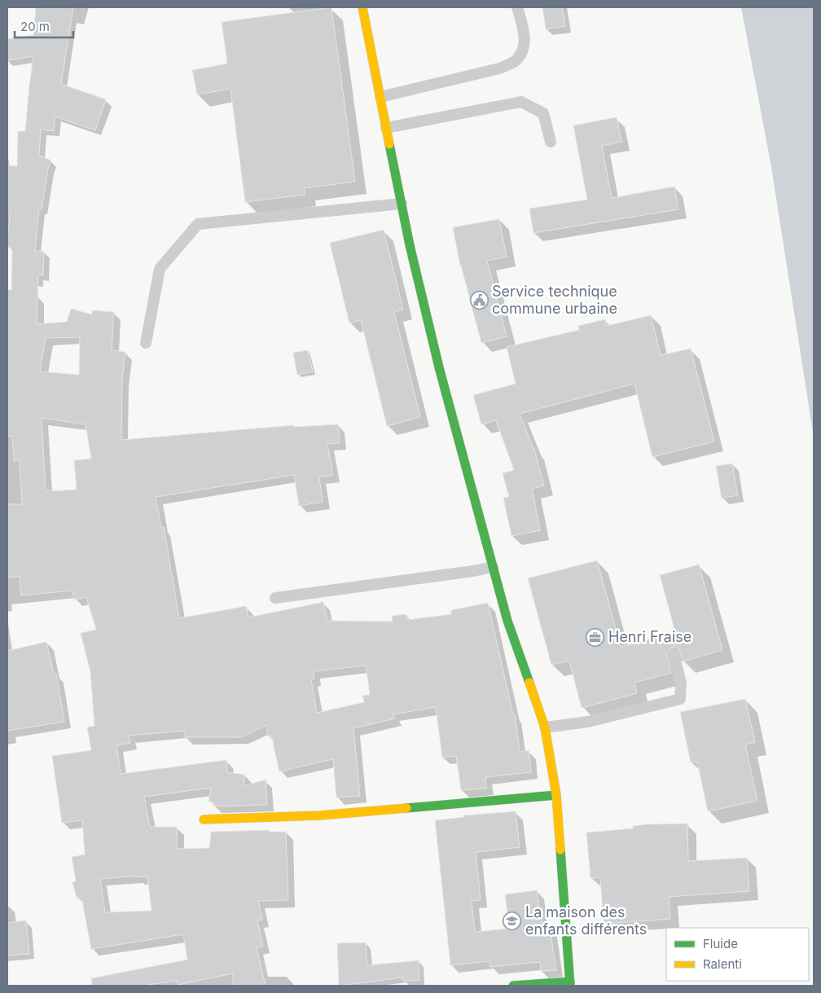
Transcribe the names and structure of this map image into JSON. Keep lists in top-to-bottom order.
{
  "places": {
    "public building": ["Service technique commune urbaine"],
    "office": ["Henri Fraise"],
    "school or university": ["La maison des enfants différents"]
  },
  "legend": ["Fluide", "Ralenti"],
  "scale_bar": "20 m"
}
